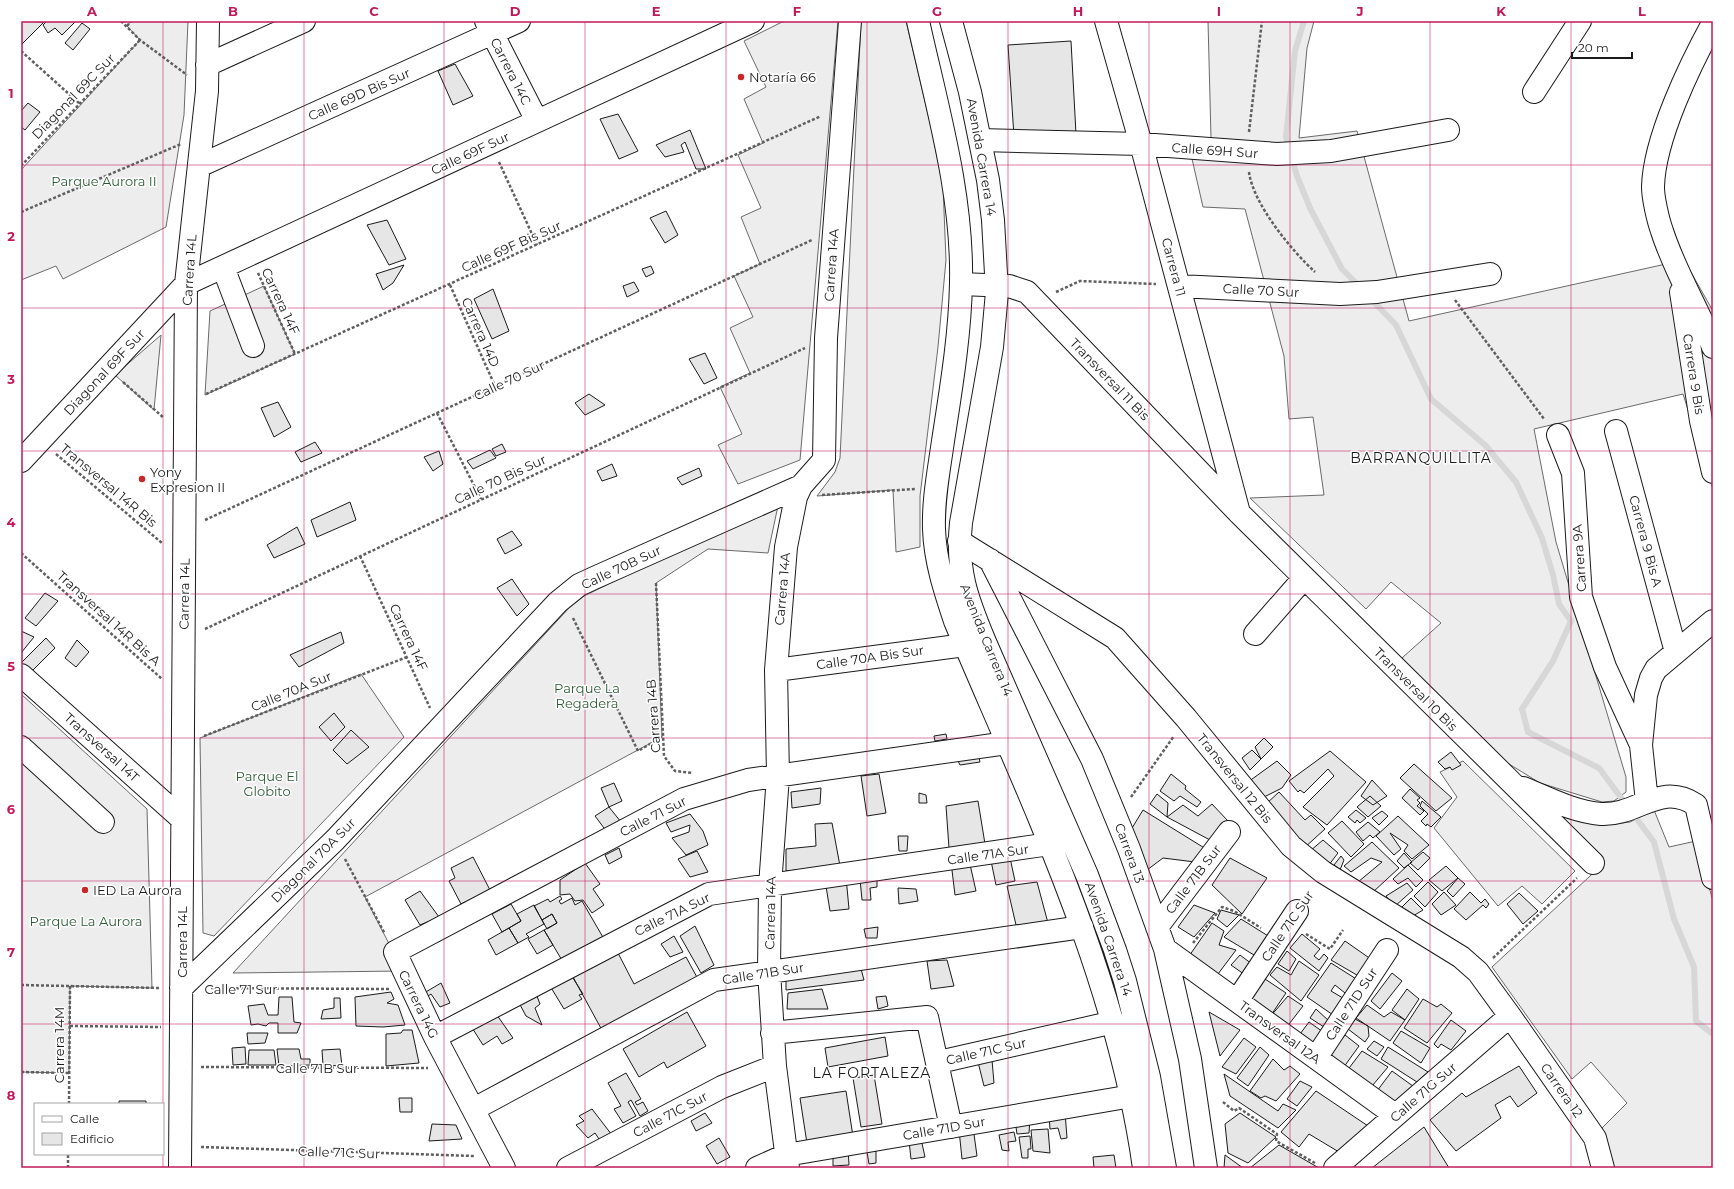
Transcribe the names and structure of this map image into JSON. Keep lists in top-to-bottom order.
{
  "streets": {
    "street": [
      "Carrera 14C",
      "Calle 69D Bis Sur",
      "Calle 69H Sur",
      "Calle 69F Sur",
      "Avenida Carrera 14",
      "Carrera 14A",
      "Carrera 11",
      "Carrera 14L",
      "Calle 70 Sur",
      "Diagonal 69F Sur",
      "Carrera 9 Bis",
      "Transversal 11 Bis",
      "Carrera 9 Bis A",
      "Carrera 9A",
      "Calle 70B Sur",
      "Calle 70A Bis Sur",
      "Transversal 10 Bis",
      "Transversal 14T",
      "Transversal 12 Bis",
      "Calle 71 Sur",
      "Carrera 13",
      "Calle 71A Sur",
      "Diagonal 70A Sur",
      "Calle 71B Sur",
      "Calle 71C Sur",
      "Carrera 14G",
      "Calle 71D Sur",
      "Transversal 12A",
      "Carrera 12",
      "Calle 71G Sur"
    ],
    "path": [
      "Diagonal 69C Sur",
      "Calle 69F Bis Sur",
      "Carrera 14F",
      "Carrera 14D",
      "Calle 70 Bis Sur",
      "Transversal 14R Bis",
      "Transversal 14R Bis A",
      "Calle 70A Sur",
      "Carrera 14B",
      "Carrera 14M"
    ]
  },
  "crossings": [
    ["Carrera 14C", "Calle 69D Bis Sur"],
    ["Carrera 14C", "Calle 69F Sur"],
    ["Calle 69D Bis Sur", "Carrera 14L"],
    ["Calle 69H Sur", "Avenida Carrera 14"],
    ["Calle 69H Sur", "Carrera 11"],
    ["Calle 69F Sur", "Carrera 14L"],
    ["Calle 69F Sur", "Carrera 14F"],
    ["Calle 69F Sur", "Diagonal 69F Sur"],
    ["Avenida Carrera 14", "Transversal 11 Bis"],
    ["Avenida Carrera 14", "Calle 70A Bis Sur"],
    ["Avenida Carrera 14", "Transversal 12 Bis"],
    ["Avenida Carrera 14", "Calle 71 Sur"],
    ["Avenida Carrera 14", "Calle 71A Sur"],
    ["Avenida Carrera 14", "Calle 71B Sur"],
    ["Avenida Carrera 14", "Calle 71C Sur"],
    ["Avenida Carrera 14", "Calle 71D Sur"],
    ["Calle 69F Bis Sur", "Carrera 14A"],
    ["Calle 69F Bis Sur", "Carrera 14L"],
    ["Calle 69F Bis Sur", "Carrera 14F"],
    ["Calle 69F Bis Sur", "Carrera 14D"],
    ["Carrera 14A", "Calle 70 Sur"],
    ["Carrera 14A", "Calle 70 Bis Sur"],
    ["Carrera 14A", "Calle 70B Sur"],
    ["Carrera 14A", "Calle 70A Bis Sur"],
    ["Carrera 14A", "Calle 71 Sur"],
    ["Carrera 14A", "Calle 71A Sur"],
    ["Carrera 14A", "Calle 71B Sur"],
    ["Carrera 14A", "Calle 71C Sur"],
    ["Carrera 14A", "Calle 71D Sur"],
    ["Carrera 11", "Calle 70 Sur"],
    ["Carrera 11", "Transversal 11 Bis"],
    ["Carrera 11", "Transversal 10 Bis"],
    ["Carrera 14L", "Calle 70 Sur"],
    ["Carrera 14L", "Diagonal 69F Sur"],
    ["Carrera 14L", "Calle 70 Bis Sur"],
    ["Carrera 14L", "Transversal 14R Bis"],
    ["Carrera 14L", "Transversal 14R Bis A"],
    ["Carrera 14L", "Calle 70A Sur"],
    ["Carrera 14L", "Transversal 14T"],
    ["Carrera 14L", "Calle 71 Sur"],
    ["Carrera 14L", "Diagonal 70A Sur"],
    ["Carrera 14L", "Calle 71B Sur"],
    ["Carrera 14L", "Calle 71C Sur"],
    ["Calle 70 Sur", "Carrera 14D"],
    ["Carrera 14F", "Calle 70 Bis Sur"],
    ["Carrera 14F", "Calle 70B Sur"],
    ["Carrera 14F", "Calle 70A Sur"],
    ["Carrera 14F", "Diagonal 70A Sur"],
    ["Diagonal 69F Sur", "Transversal 14R Bis"],
    ["Transversal 11 Bis", "Transversal 10 Bis"],
    ["Calle 70B Sur", "Diagonal 70A Sur"],
    ["Transversal 12 Bis", "Carrera 13"],
    ["Transversal 12 Bis", "Carrera 12"],
    ["Transversal 12 Bis", "Calle 71G Sur"],
    ["Calle 71 Sur", "Diagonal 70A Sur"],
    ["Calle 71 Sur", "Carrera 14G"],
    ["Calle 71 Sur", "Carrera 14M"],
    ["Carrera 13", "Calle 71B Sur"],
    ["Carrera 13", "Transversal 12A"],
    ["Calle 71A Sur", "Carrera 14G"],
    ["Calle 71B Sur", "Carrera 14G"],
    ["Calle 71C Sur", "Carrera 14G"],
    ["Calle 71C Sur", "Transversal 12A"],
    ["Calle 71D Sur", "Transversal 12A"],
    ["Transversal 12A", "Calle 71G Sur"],
    ["Carrera 12", "Calle 71G Sur"]
  ],
  "districts": ["BARRANQUILLITA", "LA FORTALEZA"],
  "parks": [
    "Parque Aurora II",
    "Parque La Regadera",
    "Parque El Globito",
    "Parque La Aurora"
  ],
  "places": ["Notaría 66", "Yony Expresion II", "IED La Aurora"],
  "legend": ["Calle", "Edificio"],
  "scale_bar": "20 m",
  "grid": {
    "columns": [
      "A",
      "B",
      "C",
      "D",
      "E",
      "F",
      "G",
      "H",
      "I",
      "J",
      "K",
      "L"
    ],
    "rows": [
      "1",
      "2",
      "3",
      "4",
      "5",
      "6",
      "7",
      "8"
    ]
  }
}
